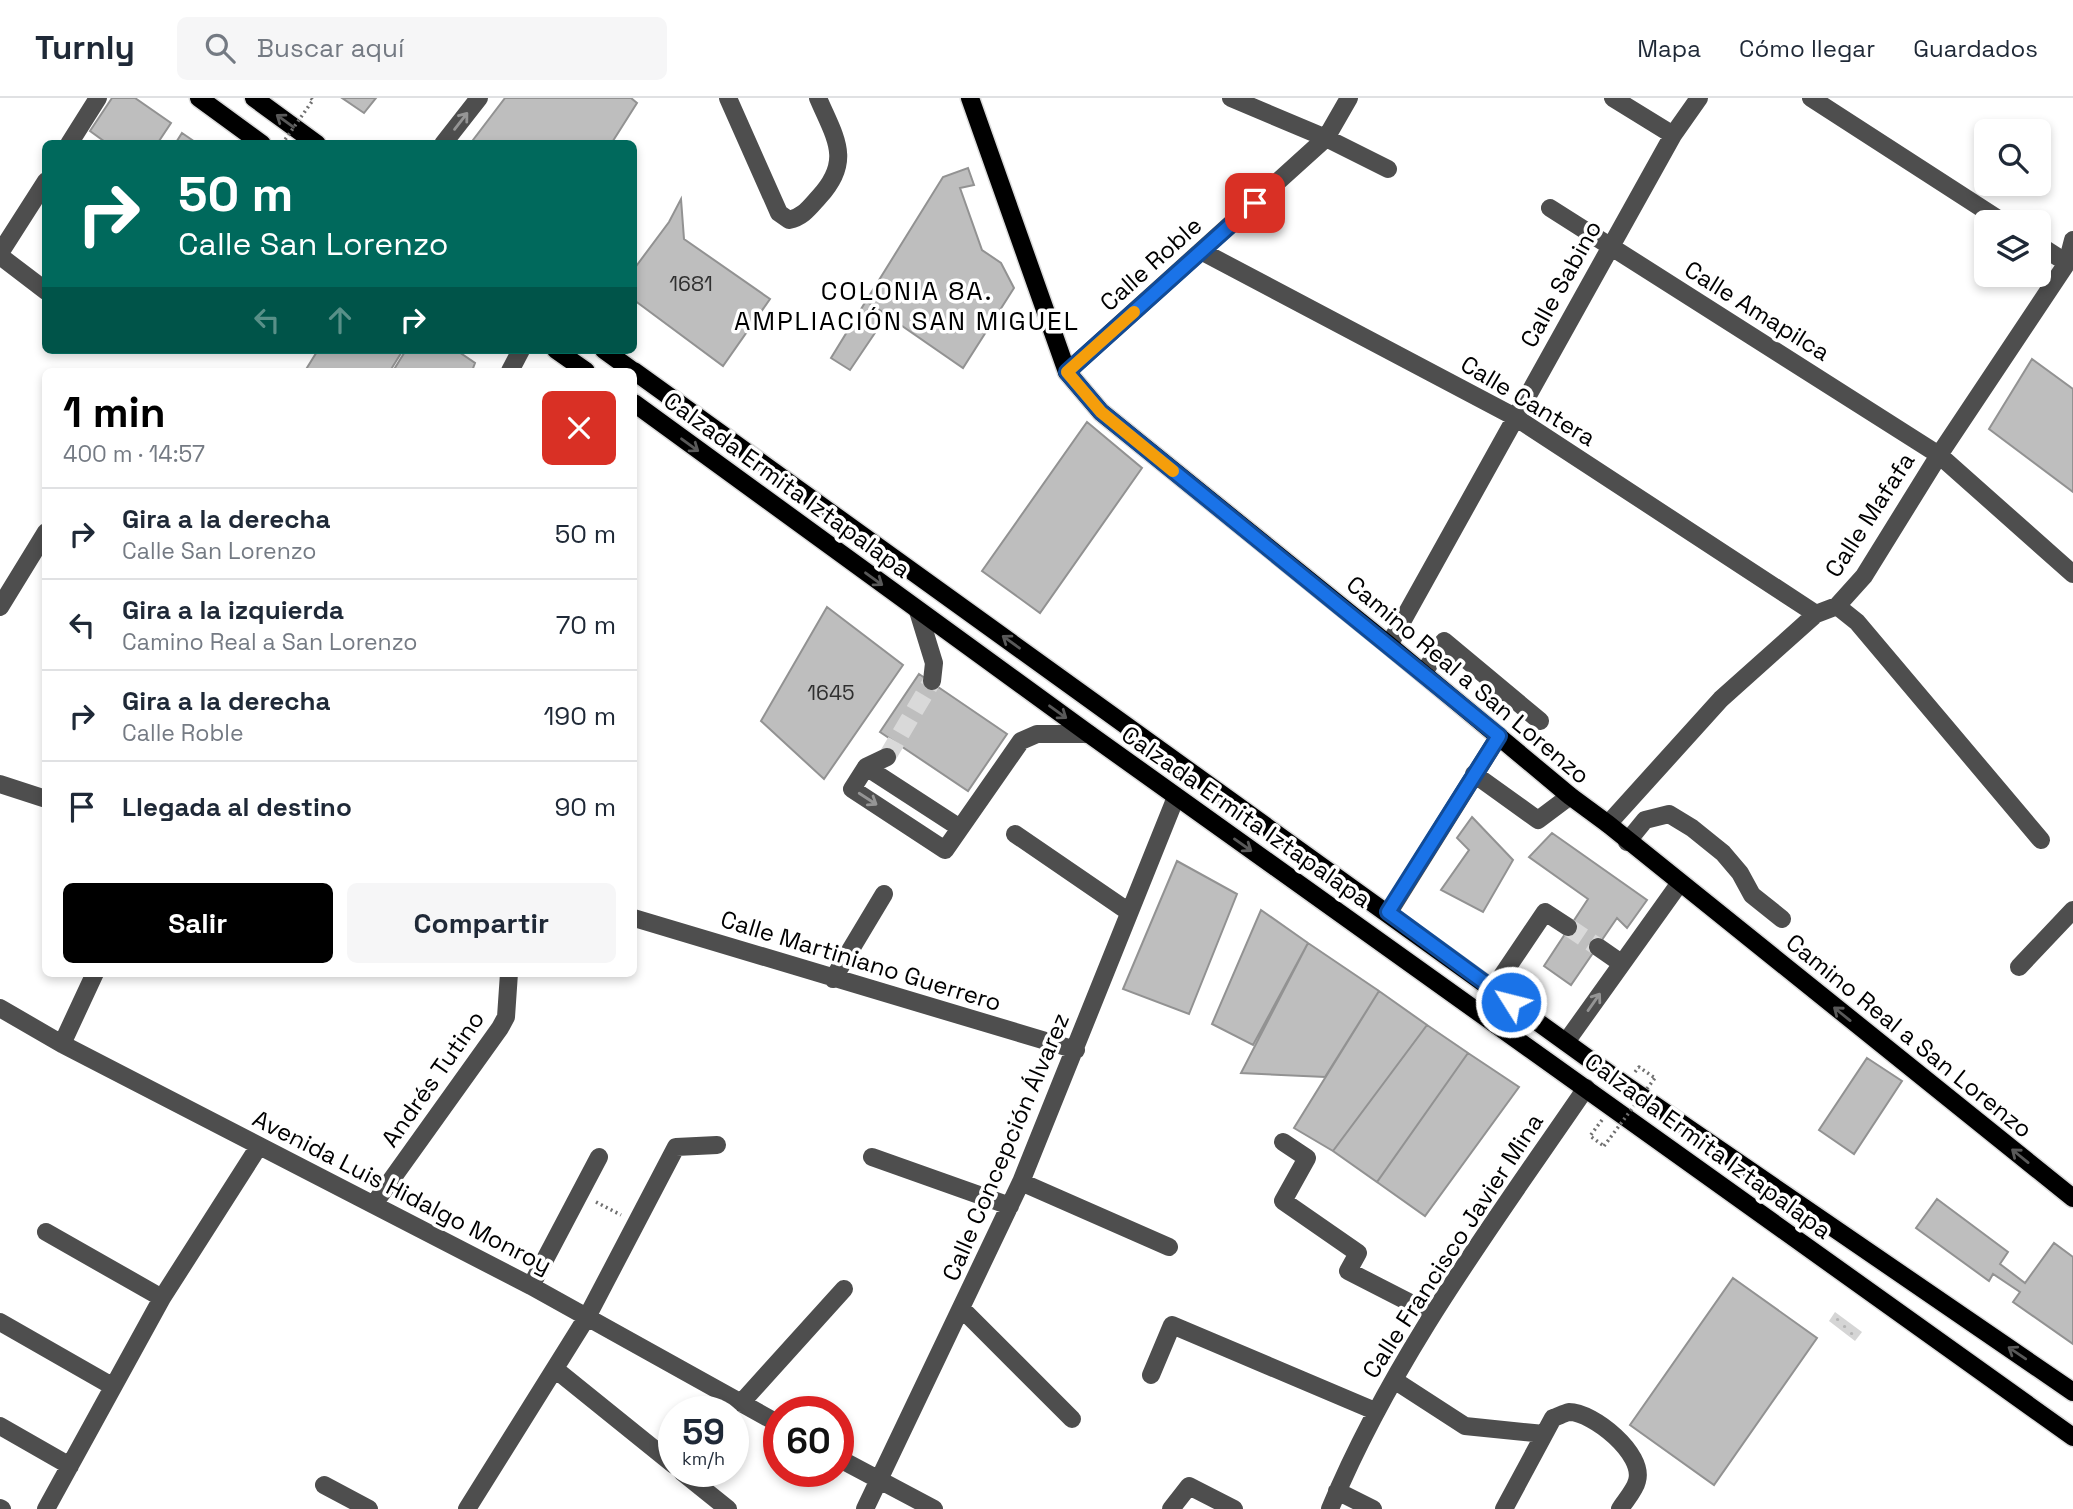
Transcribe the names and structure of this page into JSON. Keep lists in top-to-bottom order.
{
  "streets": {
    "main road": ["Calzada Ermita Iztapalapa", "Camino Real a San Lorenzo"],
    "street": [
      "Calle Roble",
      "Calle Sabino",
      "Calle Amapilca",
      "Calle Cantera",
      "Calle Mafafa",
      "Calle Martiniano Guerrero",
      "Andrés Tutino",
      "Calle Concepción Álvarez",
      "Avenida Luis Hidalgo Monroy",
      "Calle Francisco Javier Mina"
    ]
  },
  "crossings": [
    ["Calle Roble", "Calle Cantera"],
    ["Calle Roble", "Camino Real a San Lorenzo"],
    ["Calle Sabino", "Calle Amapilca"],
    ["Calle Sabino", "Calle Cantera"],
    ["Calle Sabino", "Camino Real a San Lorenzo"],
    ["Calle Amapilca", "Calle Mafafa"],
    ["Calle Cantera", "Calle Mafafa"],
    ["Calzada Ermita Iztapalapa", "Calle Concepción Álvarez"],
    ["Calzada Ermita Iztapalapa", "Calle Francisco Javier Mina"],
    ["Calle Mafafa", "Camino Real a San Lorenzo"],
    ["Calle Martiniano Guerrero", "Calle Concepción Álvarez"],
    ["Andrés Tutino", "Avenida Luis Hidalgo Monroy"]
  ],
  "districts": ["COLONIA 8A. AMPLIACIÓN SAN MIGUEL"],
  "house_numbers": ["1681", "1645"],
  "page": {
    "header": "Turnly",
    "search": "Buscar aquí",
    "nav": ["Mapa", "Cómo llegar", "Guardados"],
    "turn": ["50 m", "Calle San Lorenzo"],
    "heading": ["1 min", "400 m · 14:57"],
    "list": [
      {
        "name": "Gira a la derecha",
        "note": "Calle San Lorenzo",
        "value": "50 m"
      },
      {
        "name": "Gira a la izquierda",
        "note": "Camino Real a San Lorenzo",
        "value": "70 m"
      },
      {
        "name": "Gira a la derecha",
        "note": "Calle Roble",
        "value": "190 m"
      },
      {
        "name": "Llegada al destino",
        "value": "90 m"
      }
    ],
    "buttons": ["Salir", "Compartir"],
    "speed": "59 km/h",
    "limit": "60"
  }
}
